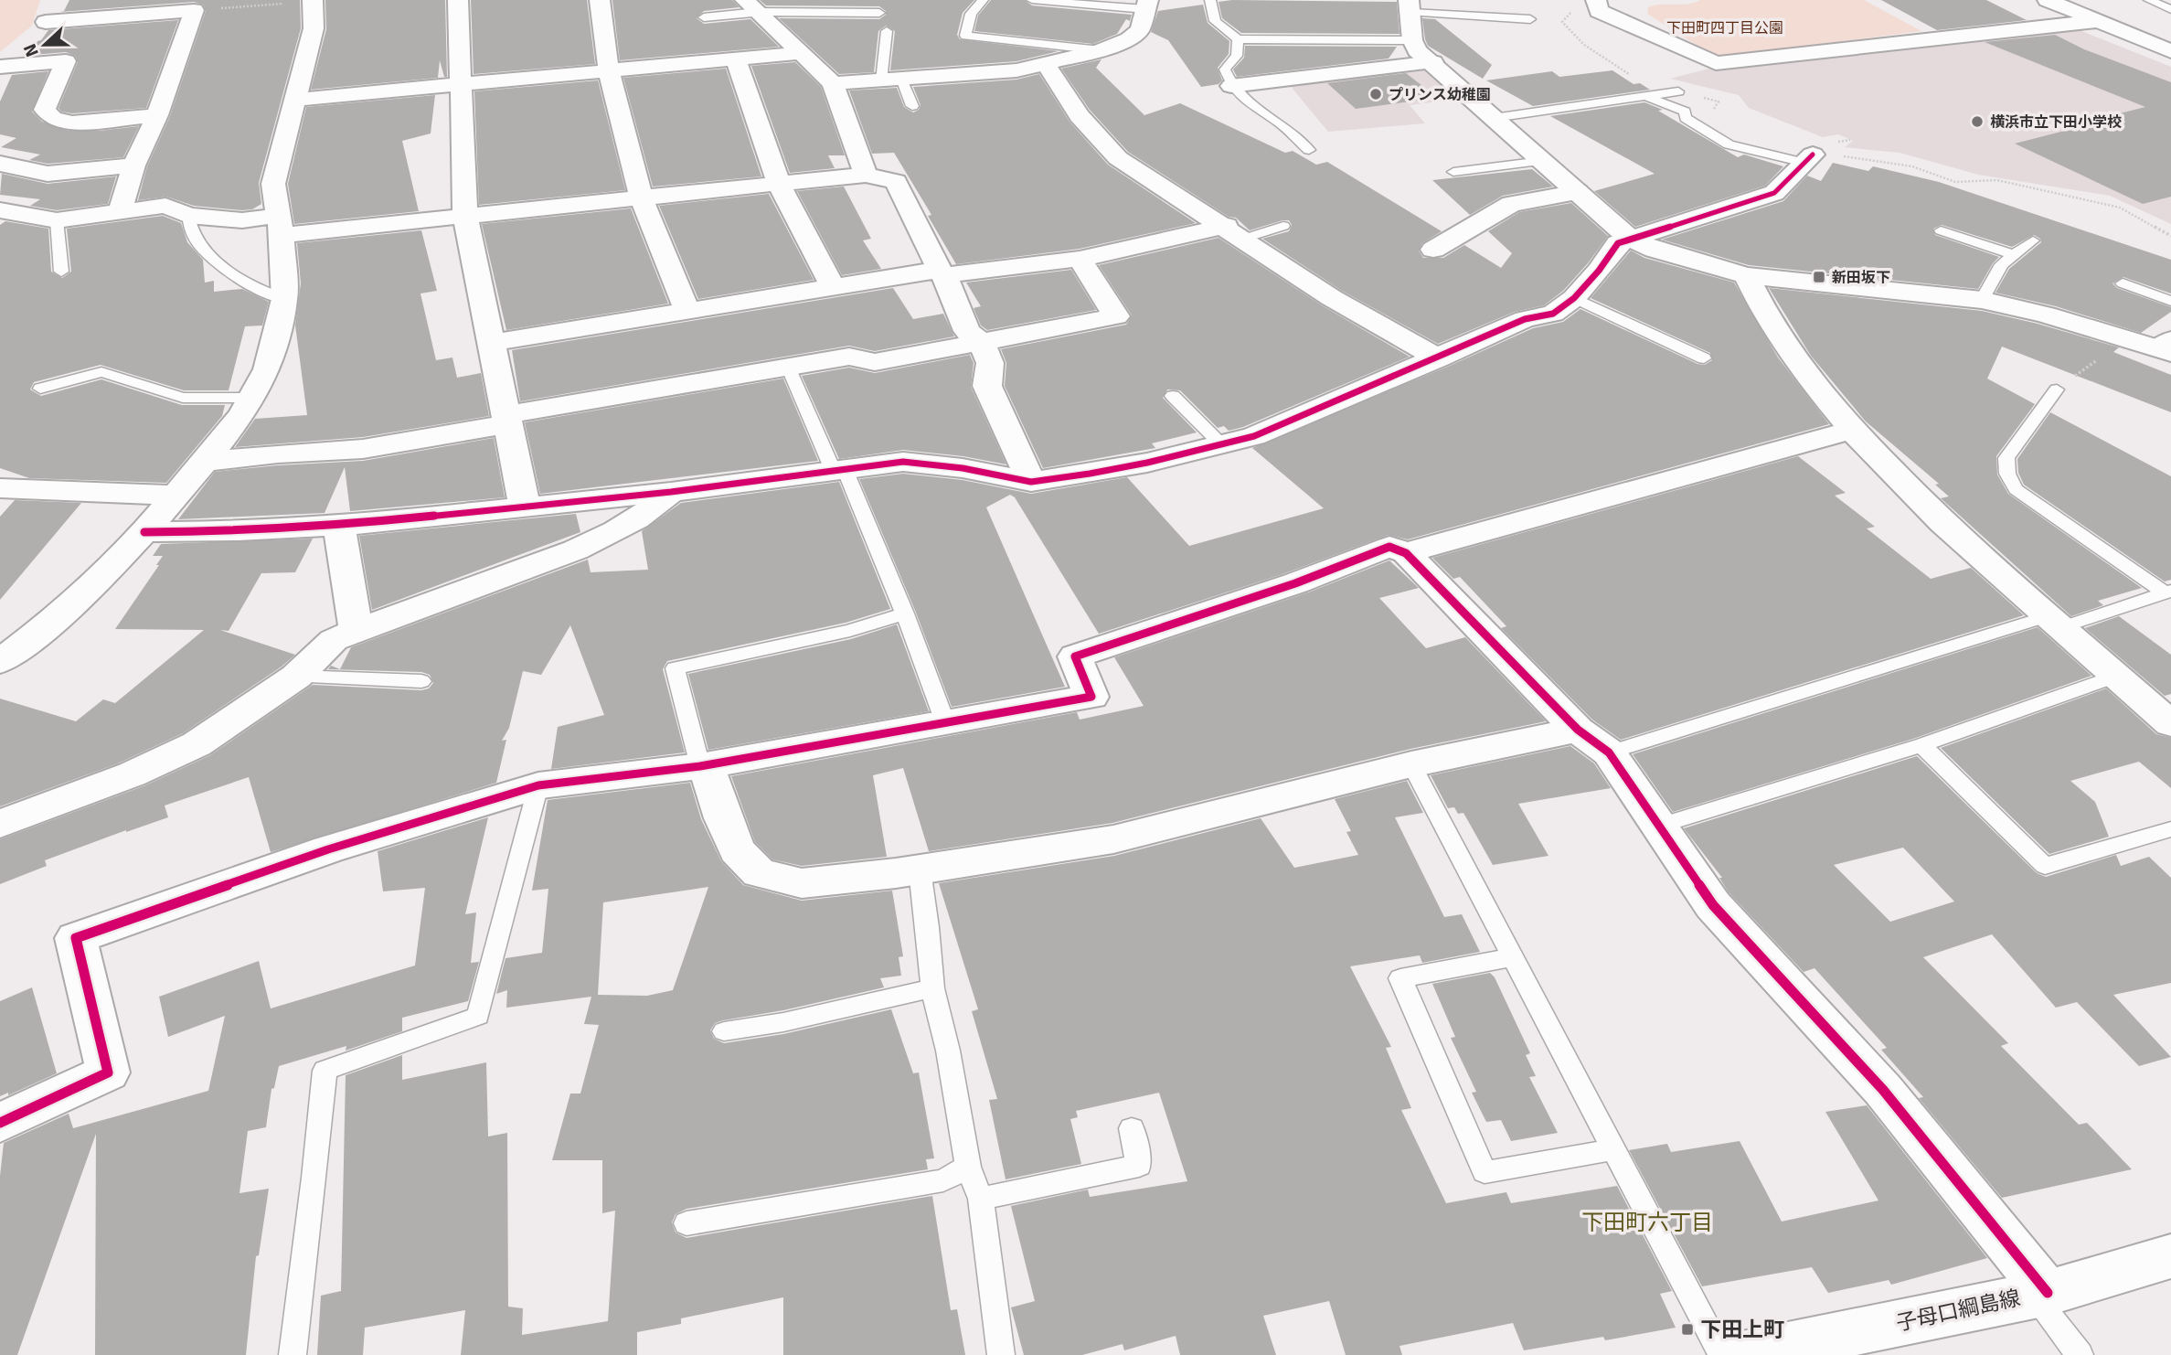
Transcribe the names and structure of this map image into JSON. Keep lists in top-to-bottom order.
{
  "streets": {
    "street": ["子母口綱島線"]
  },
  "districts": ["下田町六丁目"],
  "parks": ["下田町四丁目公園"],
  "places": {
    "other": ["プリンス幼稚園", "横浜市立下田小学校"],
    "transit": ["新田坂下", "下田上町"]
  },
  "north": "left"
}
